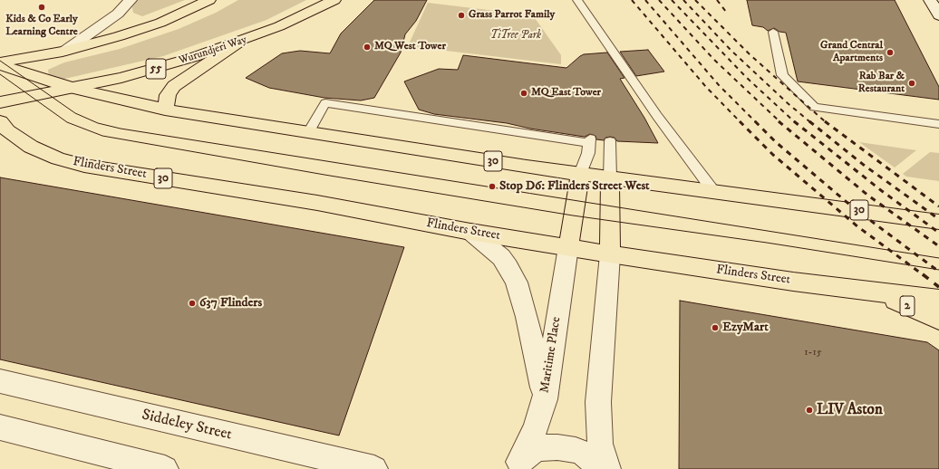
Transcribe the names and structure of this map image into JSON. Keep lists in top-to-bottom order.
{
  "streets": {
    "main road": [
      "Wurundjeri Way",
      "55",
      "30",
      "Flinders Street",
      "2"
    ],
    "street": ["Maritime Place", "Siddeley Street"]
  },
  "crossings": [
    ["Wurundjeri Way", "30"],
    ["Flinders Street", "2"],
    ["Flinders Street", "Maritime Place"]
  ],
  "parks": ["TiTree Park"],
  "places": [
    "Kids & Co Early Learning Centre",
    "Grass Parrot Family",
    "MQ West Tower",
    "Grand Central Apartments",
    "Rab Bar & Restaurant",
    "MQ East Tower",
    "Stop D6: Flinders Street West",
    "637 Flinders",
    "EzyMart",
    "LIV Aston"
  ],
  "house_numbers": ["1-15"]
}
